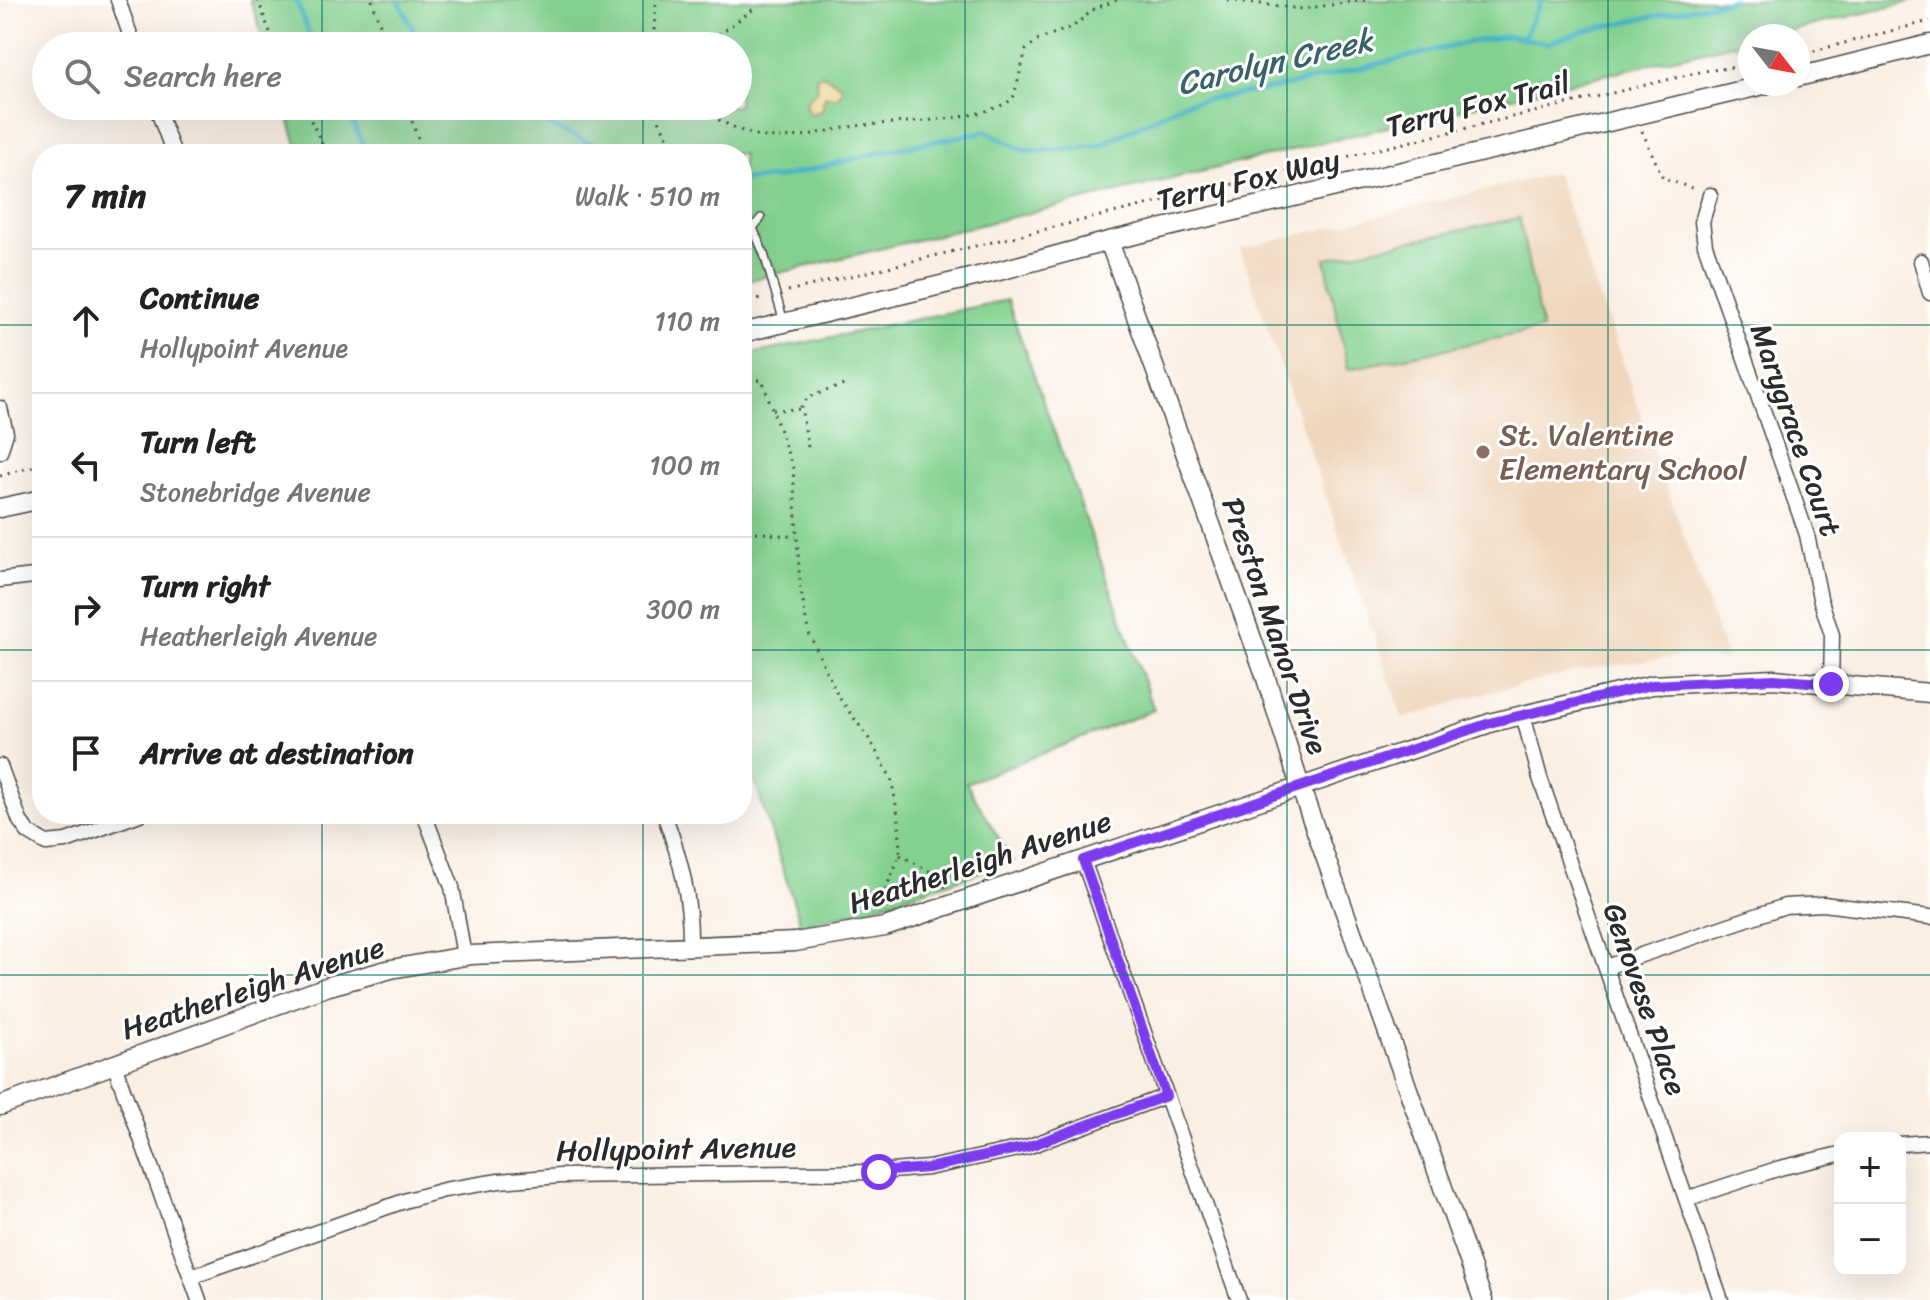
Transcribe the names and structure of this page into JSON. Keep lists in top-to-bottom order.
{
  "streets": {
    "street": [
      "Terry Fox Way",
      "Marygrace Court",
      "Preston Manor Drive",
      "Heatherleigh Avenue",
      "Genovese Place",
      "Hollypoint Avenue"
    ],
    "path": ["Terry Fox Trail"]
  },
  "crossings": [
    ["Terry Fox Way", "Preston Manor Drive"],
    ["Marygrace Court", "Heatherleigh Avenue"],
    ["Preston Manor Drive", "Heatherleigh Avenue"],
    ["Heatherleigh Avenue", "Genovese Place"]
  ],
  "water": ["Carolyn Creek"],
  "places": ["St. Valentine Elementary School"],
  "north": "bottom right",
  "page": {
    "search": "Search here",
    "heading": ["7 min", "Walk · 510 m"],
    "list": [
      ["Continue", "Hollypoint Avenue", "110 m"],
      ["Turn left", "Stonebridge Avenue", "100 m"],
      ["Turn right", "Heatherleigh Avenue", "300 m"],
      "Arrive at destination"
    ],
    "map_buttons": ["+", "−"]
  }
}
